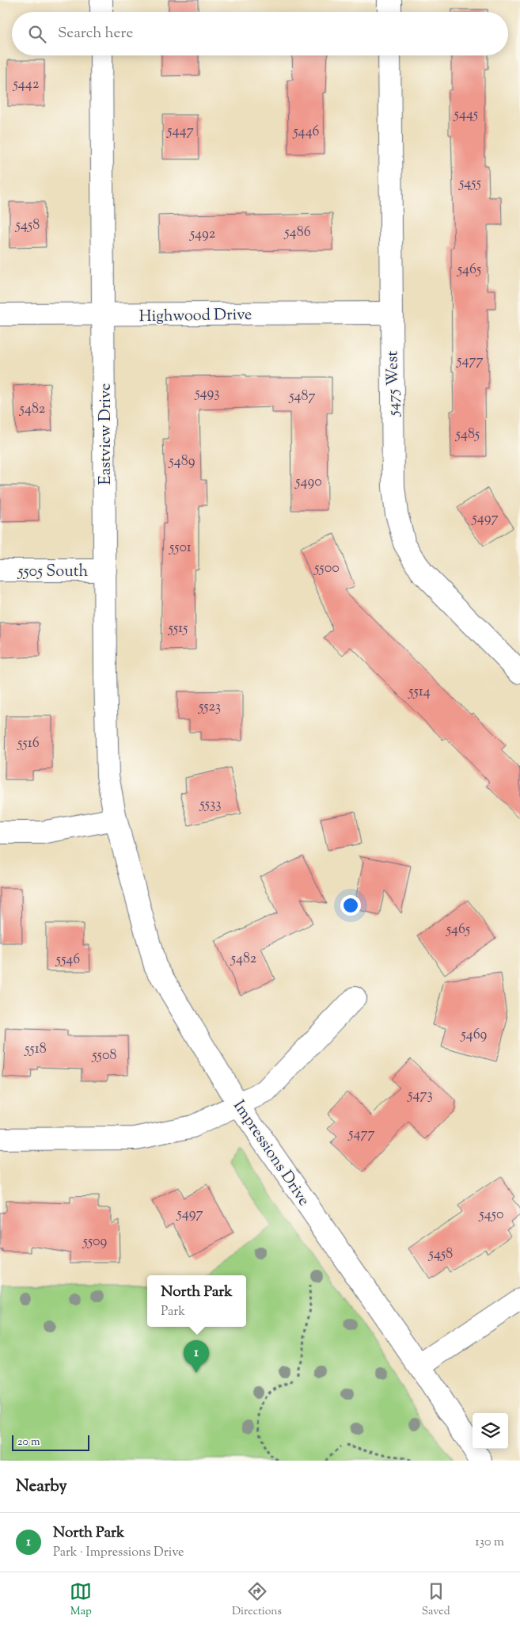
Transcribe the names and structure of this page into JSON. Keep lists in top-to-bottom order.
{
  "streets": {
    "street": [
      "Highwood Drive",
      "5475 West",
      "Eastview Drive",
      "5505 South",
      "Impressions Drive"
    ]
  },
  "crossings": [
    ["Highwood Drive", "5475 West"],
    ["Highwood Drive", "Eastview Drive"],
    ["Eastview Drive", "5505 South"],
    ["Eastview Drive", "Impressions Drive"]
  ],
  "house_numbers": [
    "5442",
    "5445",
    "5447",
    "5446",
    "5455",
    "5458",
    "5486",
    "5492",
    "5465",
    "5477",
    "5493",
    "5487",
    "5482",
    "5485",
    "5489",
    "5490",
    "5497",
    "5501",
    "5500",
    "5515",
    "5514",
    "5523",
    "5516",
    "5533",
    "5465",
    "5482",
    "5546",
    "5469",
    "5518",
    "5508",
    "5473",
    "5477",
    "5497",
    "5450",
    "5509",
    "5458"
  ],
  "scale_bar": "20 m",
  "page": {
    "search": "Search here",
    "popup": ["North Park", "Park"],
    "pins": "1",
    "scale": "20 m",
    "heading": "Nearby",
    "list": [
      {
        "mark": "1",
        "name": "North Park",
        "note": "Park · Impressions Drive",
        "value": "130 m"
      }
    ],
    "nav": ["Map", "Directions", "Saved"]
  }
}
